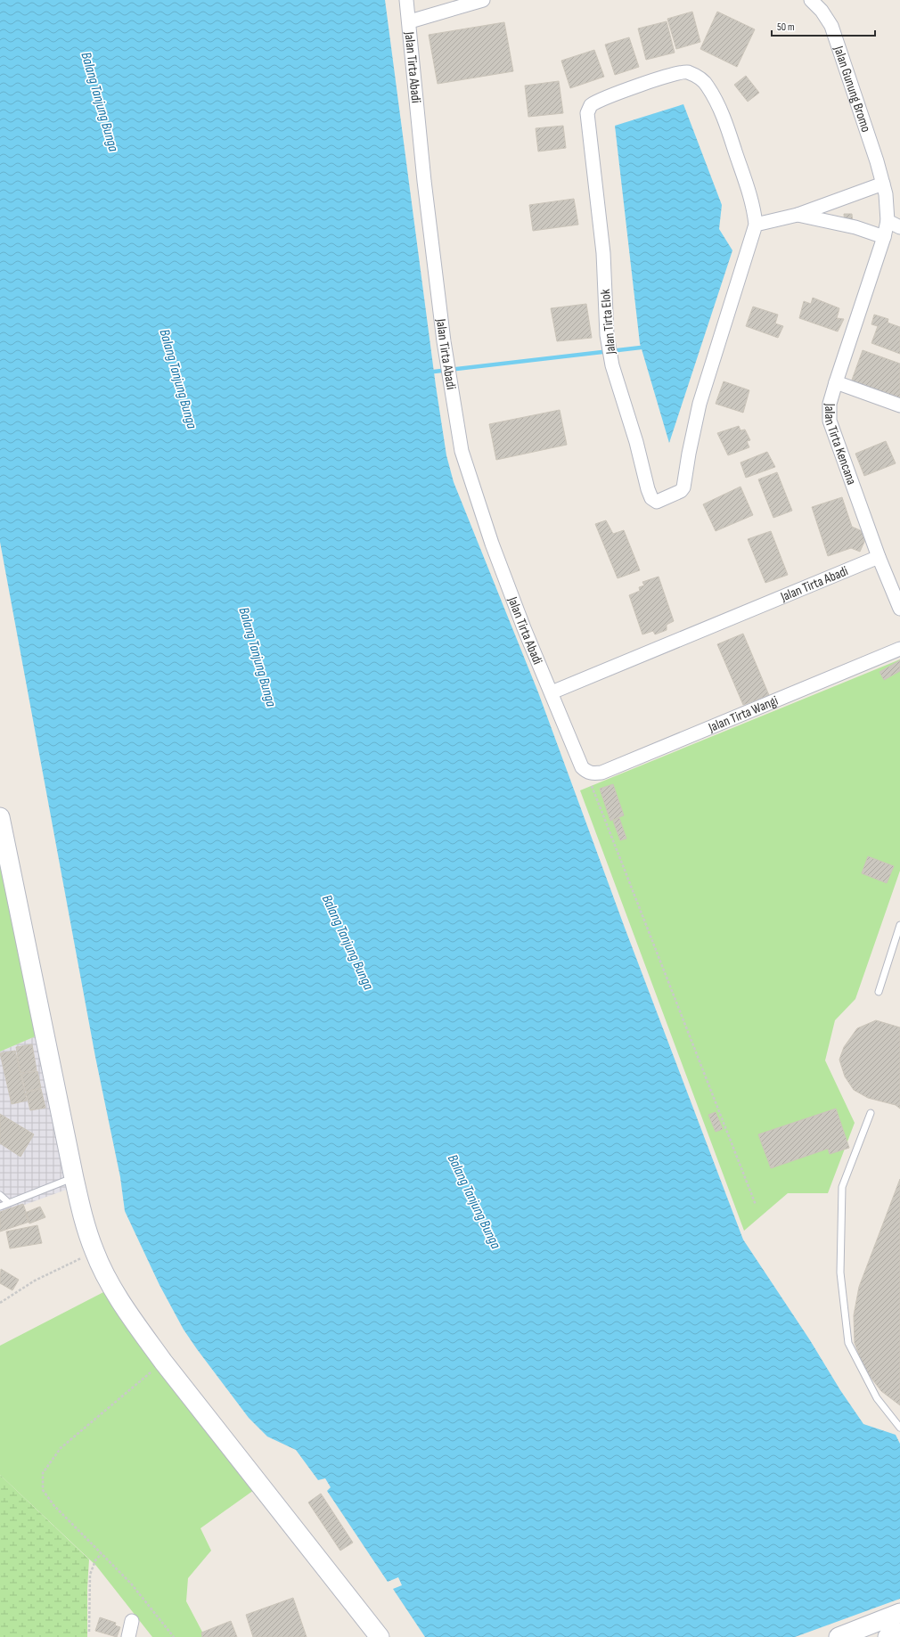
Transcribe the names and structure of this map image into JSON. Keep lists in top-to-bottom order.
{
  "streets": {
    "street": [
      "Jalan Tirta Abadi",
      "Jalan Gunung Bromo",
      "Jalan Tirta Elok",
      "Jalan Tirta Kencana",
      "Jalan Tirta Wangi"
    ]
  },
  "crossings": [
    ["Jalan Tirta Abadi", "Jalan Tirta Kencana"],
    ["Jalan Tirta Abadi", "Jalan Tirta Wangi"],
    ["Jalan Gunung Bromo", "Jalan Tirta Kencana"]
  ],
  "water": ["Balang Tanjung Bunga"],
  "scale_bar": "50 m"
}
